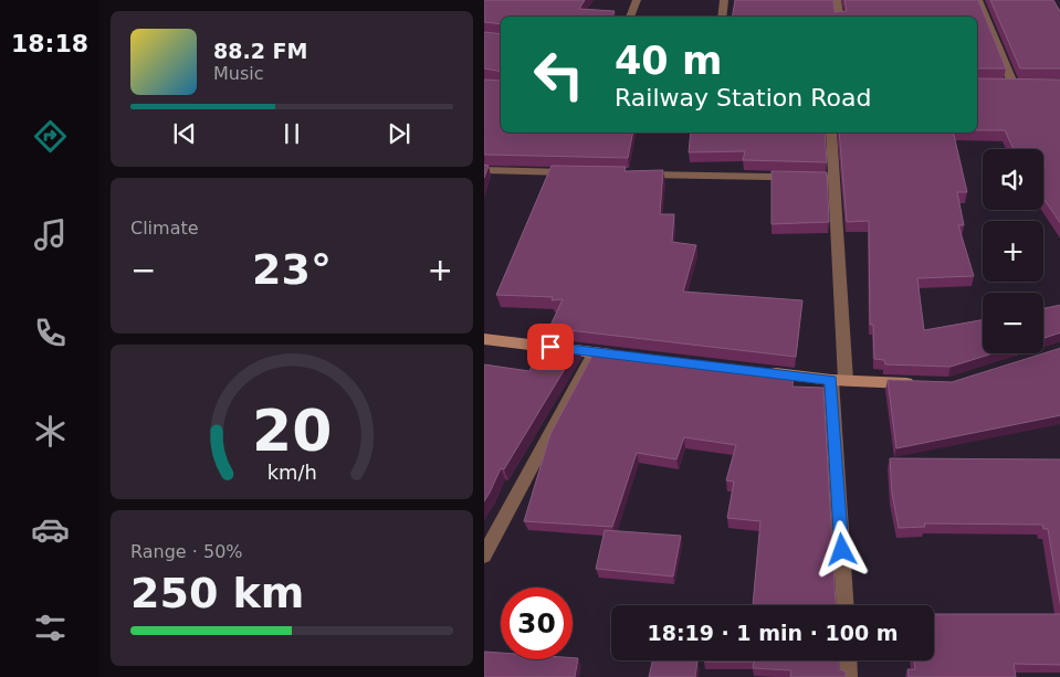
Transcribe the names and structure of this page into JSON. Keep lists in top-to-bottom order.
{
  "page": {
    "tabs": "18:18",
    "turn": ["40 m", "Railway Station Road"],
    "song": ["88.2 FM", "Music"],
    "map_buttons": ["+", "−"],
    "tile": [
      "Climate",
      ["Range · 50%", "250 km"]
    ],
    "heat": ["−", "23°", "+"],
    "limit": "30",
    "trip": "18:19 · 1 min · 100 m",
    "gauge": ["20", "km/h"]
  }
}
